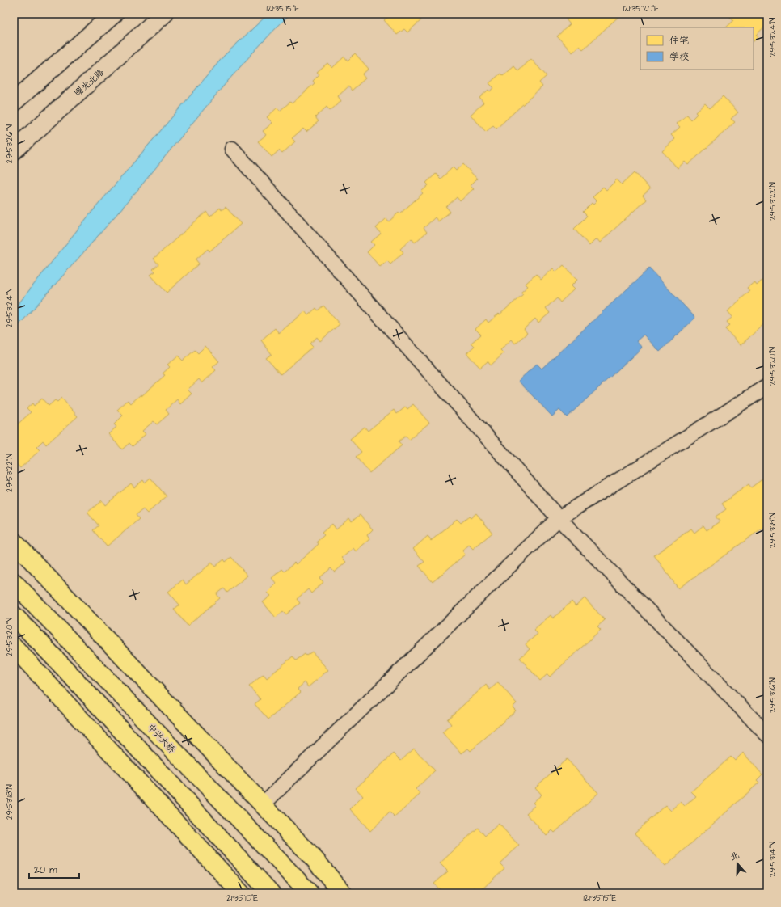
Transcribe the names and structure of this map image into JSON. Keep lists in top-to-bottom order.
{
  "streets": {
    "main road": ["曙光北路", "中兴大桥"]
  },
  "legend": ["住宅", "学校"],
  "scale_bar": "20 m",
  "north": "top",
  "coordinates": [
    "121°35'15\"E",
    "121°35'20\"E",
    "29°53'24\"N",
    "29°53'26\"N",
    "29°53'22\"N",
    "29°53'20\"N",
    "29°53'18\"N",
    "29°53'16\"N",
    "29°53'14\"N",
    "121°35'10\"E"
  ]
}
